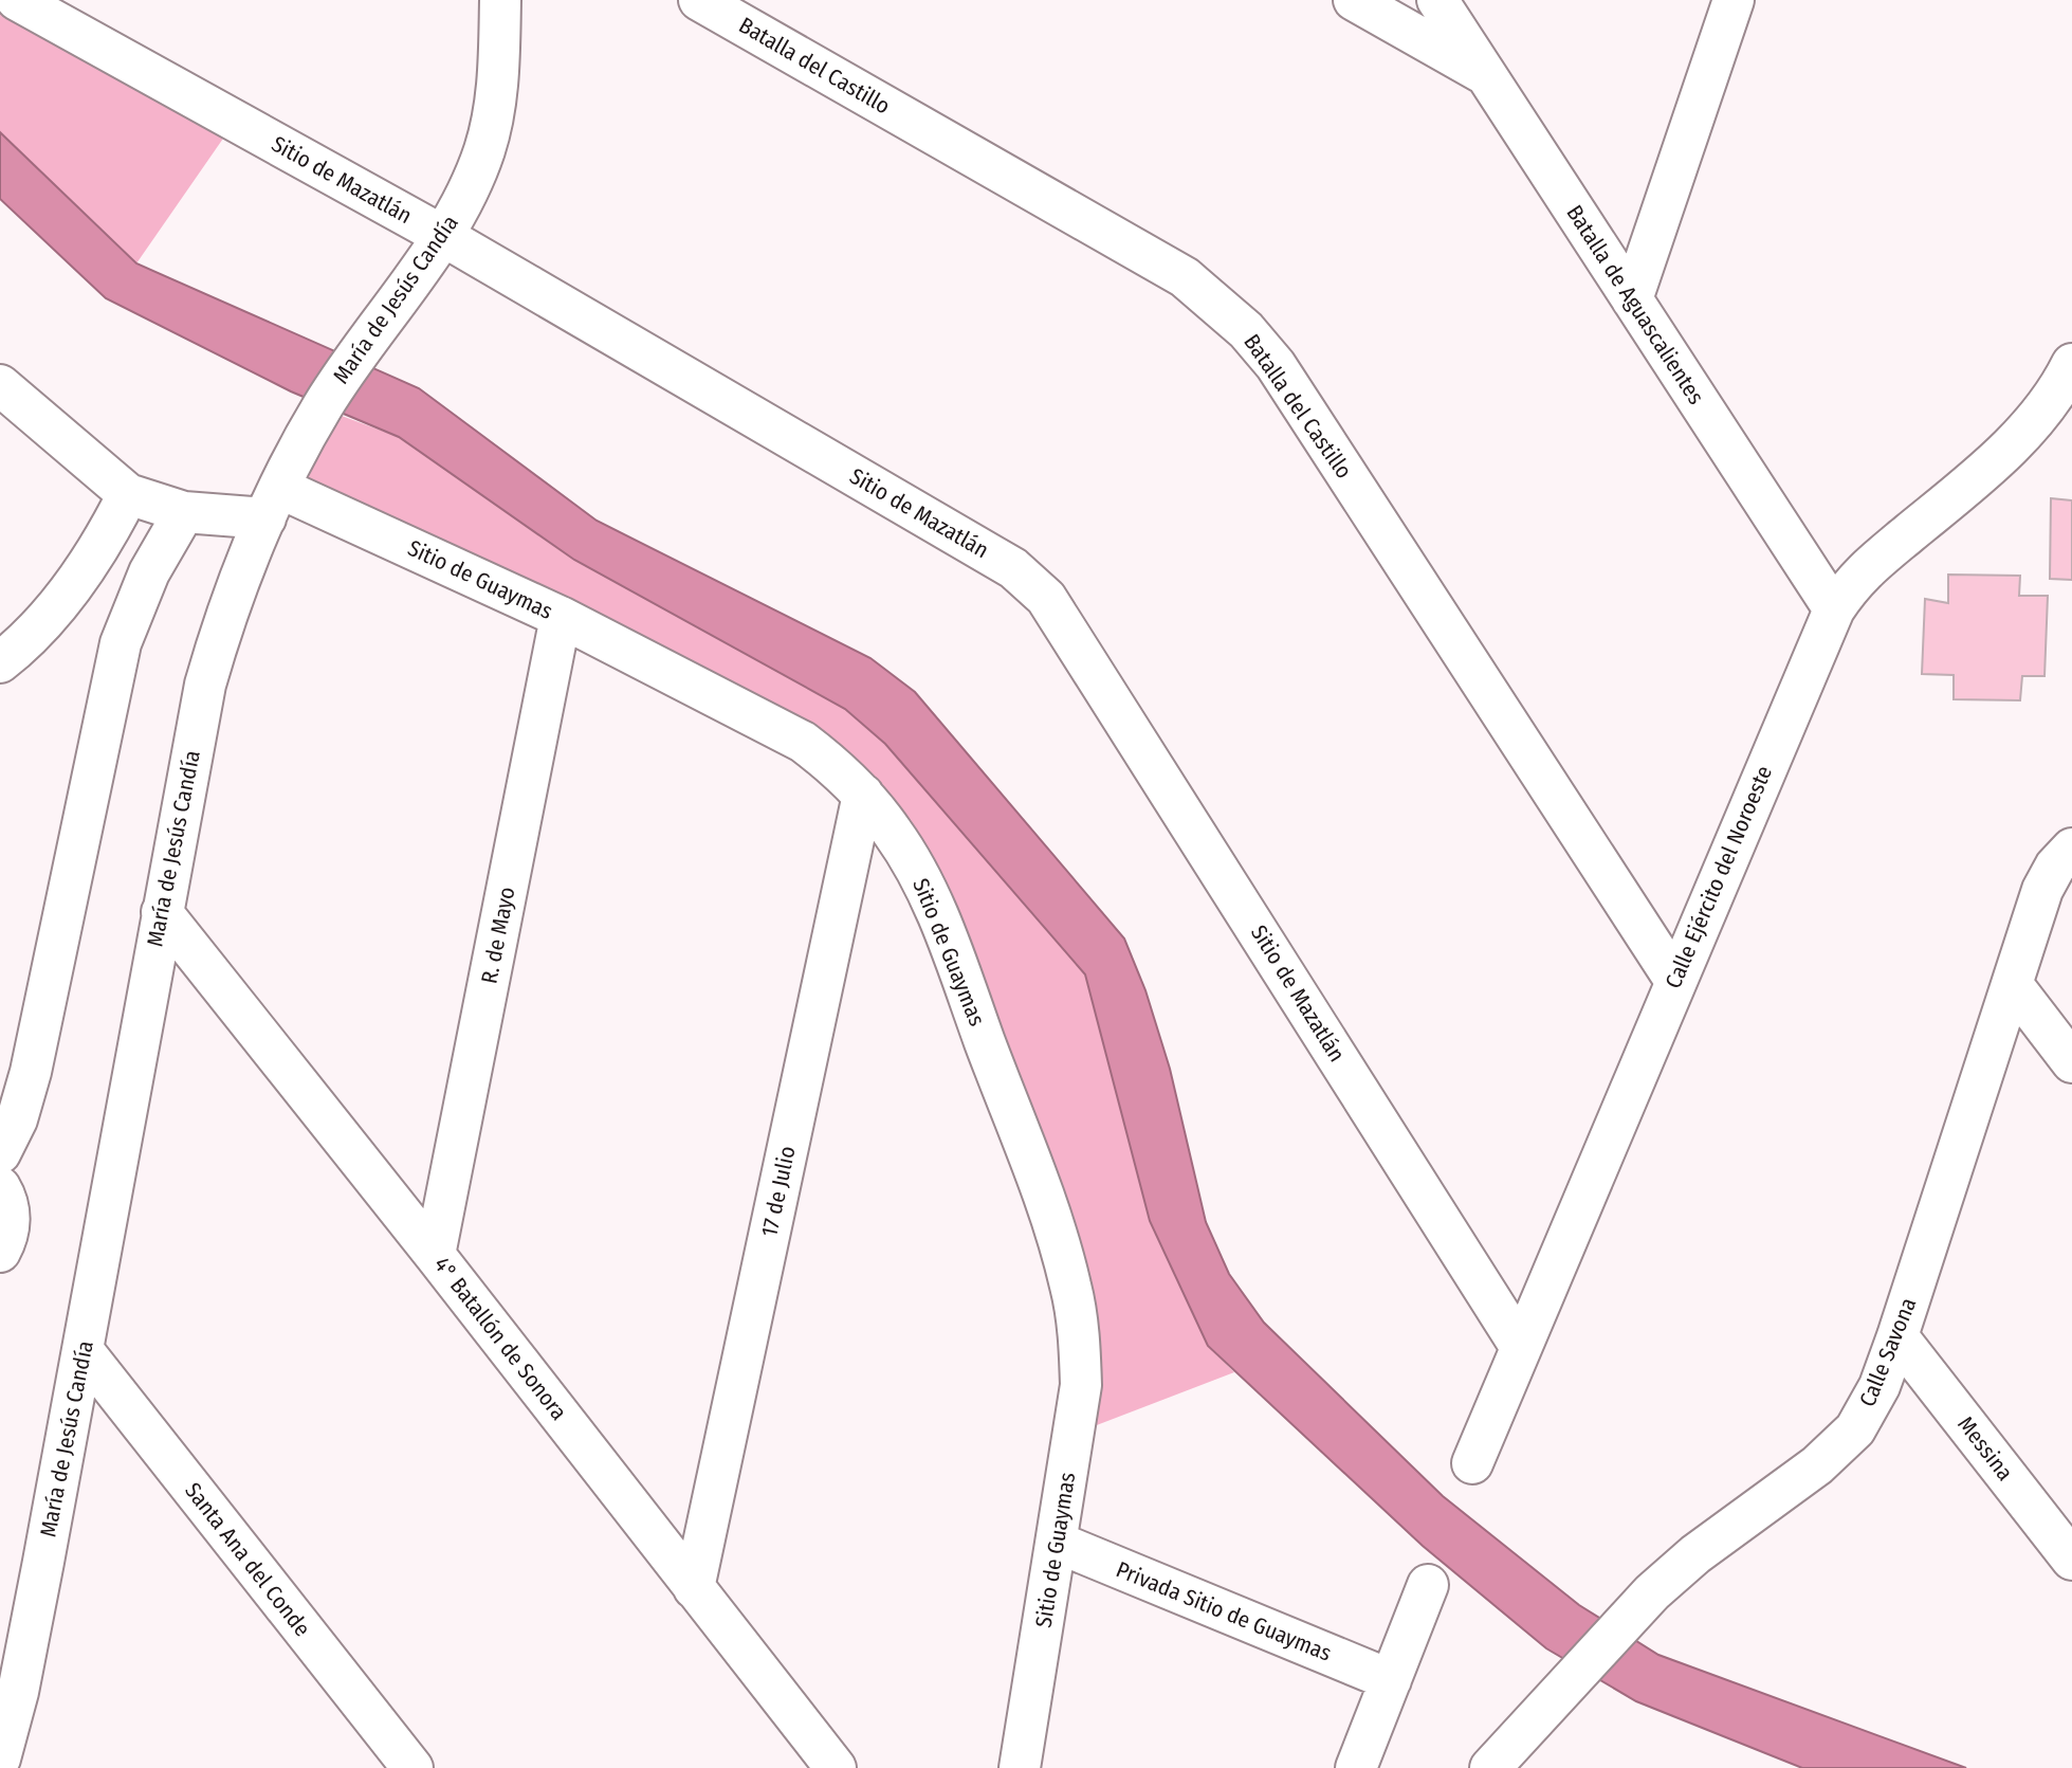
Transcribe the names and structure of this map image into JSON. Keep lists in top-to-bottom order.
{
  "streets": {
    "street": [
      "Batalla del Castillo",
      "Sitio de Mazatlán",
      "María de Jesús Candía",
      "Batalla de Aguascalientes",
      "Sitio de Guaymas",
      "Calle Ejército del Noroeste",
      "R. de Mayo",
      "17 de Julio",
      "4° Batallón de Sonora",
      "Calle Savona",
      "Messina",
      "Santa Ana del Conde",
      "Privada Sitio de Guaymas"
    ]
  },
  "crossings": [
    ["Batalla del Castillo", "Calle Ejército del Noroeste"],
    ["Sitio de Mazatlán", "María de Jesús Candía"],
    ["Sitio de Mazatlán", "Calle Ejército del Noroeste"],
    ["María de Jesús Candía", "Sitio de Guaymas"],
    ["María de Jesús Candía", "4° Batallón de Sonora"],
    ["María de Jesús Candía", "Santa Ana del Conde"],
    ["Batalla de Aguascalientes", "Calle Ejército del Noroeste"],
    ["Sitio de Guaymas", "R. de Mayo"],
    ["Sitio de Guaymas", "17 de Julio"],
    ["Sitio de Guaymas", "Privada Sitio de Guaymas"],
    ["R. de Mayo", "4° Batallón de Sonora"],
    ["17 de Julio", "4° Batallón de Sonora"],
    ["Calle Savona", "Messina"]
  ]
}
